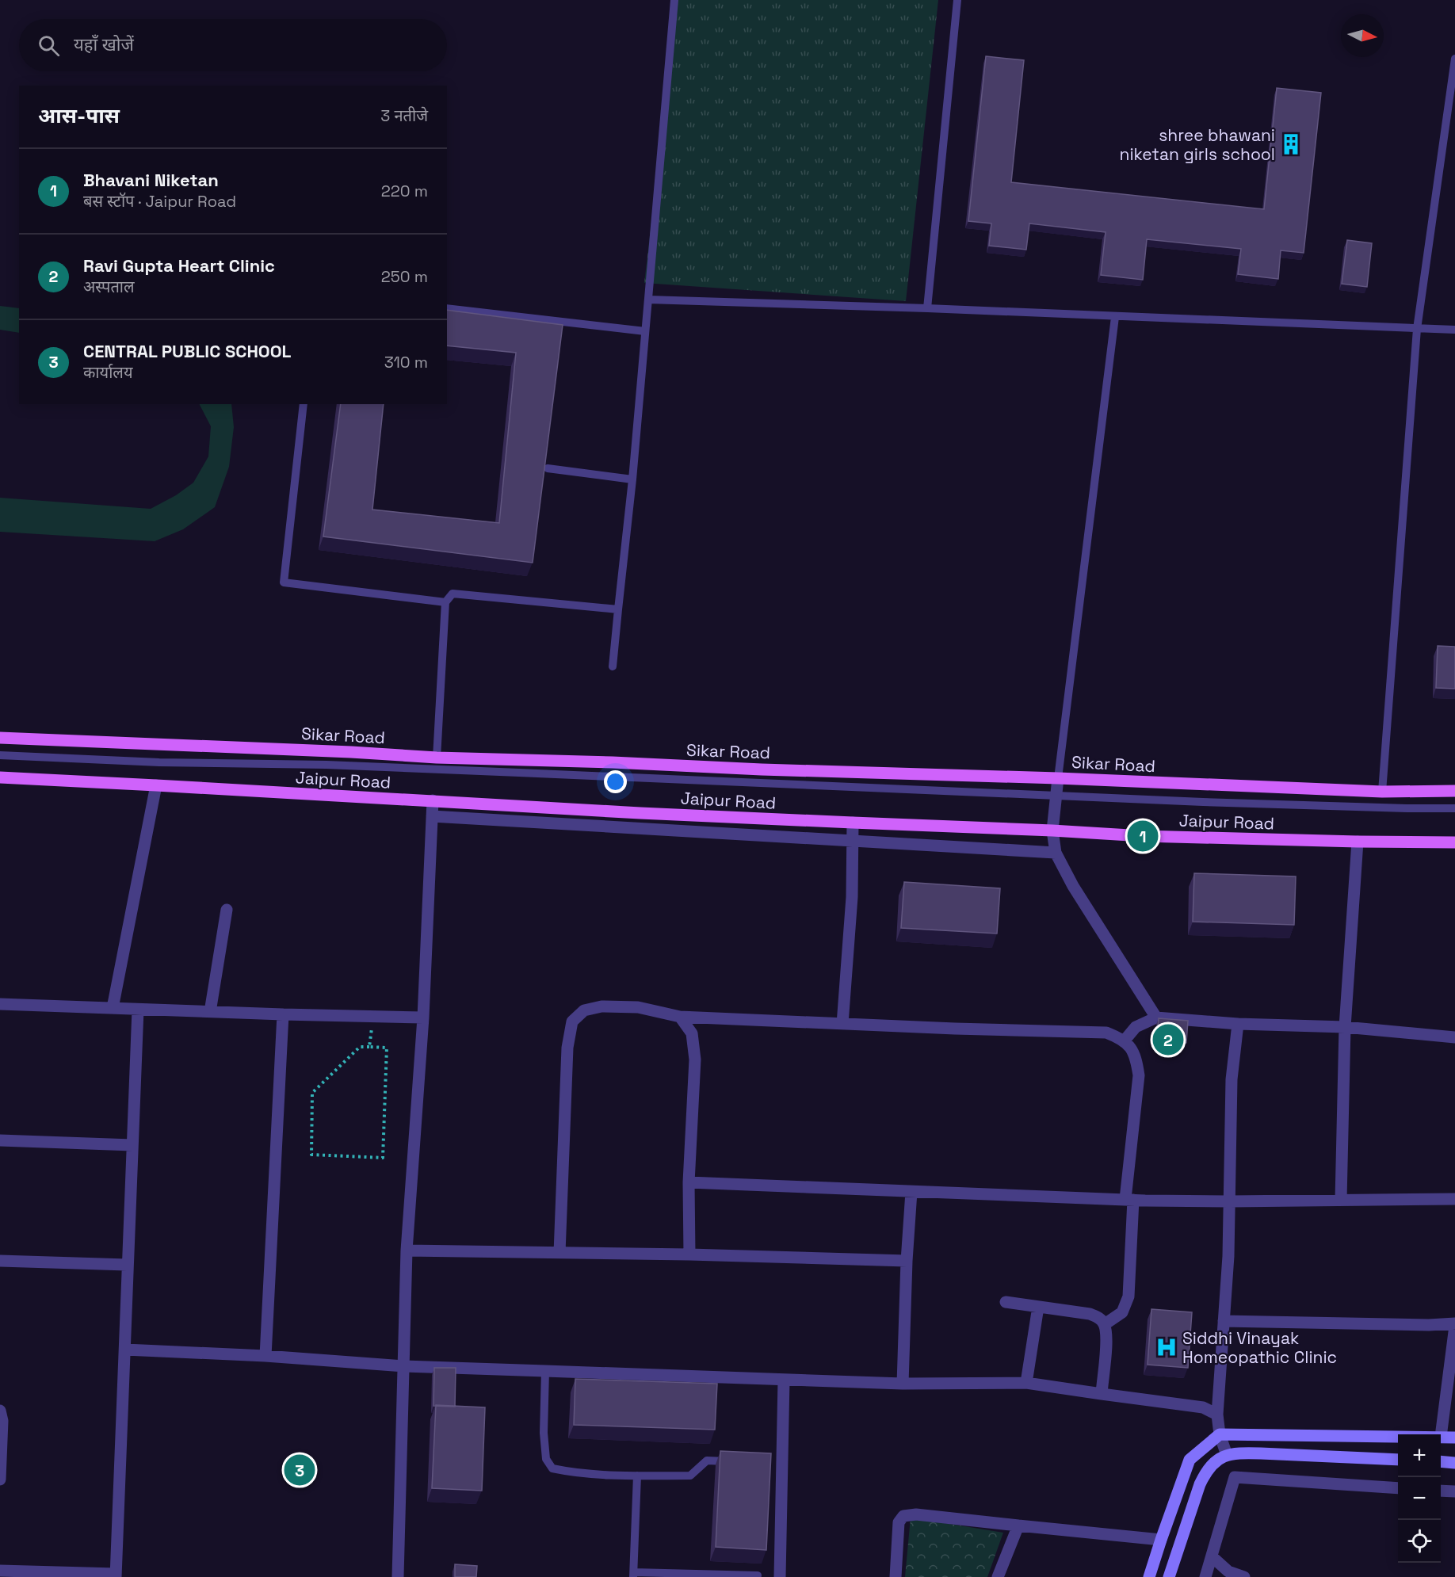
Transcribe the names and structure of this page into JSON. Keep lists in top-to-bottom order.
{
  "streets": {
    "main road": ["Sikar Road", "Jaipur Road"]
  },
  "places": {
    "building": ["shree bhawani niketan girls school"],
    "hospital": ["Siddhi Vinayak Homeopathic Clinic"]
  },
  "north": "right",
  "page": {
    "search": "यहाँ खोजें",
    "heading": ["आस-पास", "3 नतीजे"],
    "list": [
      {
        "mark": "1",
        "name": "Bhavani Niketan",
        "note": "बस स्टॉप · Jaipur Road",
        "value": "220 m"
      },
      {
        "mark": "2",
        "name": "Ravi Gupta Heart Clinic",
        "note": "अस्पताल",
        "value": "250 m"
      },
      {
        "mark": "3",
        "name": "CENTRAL PUBLIC SCHOOL",
        "note": "कार्यालय",
        "value": "310 m"
      }
    ],
    "pins": ["1", "2", "3"],
    "map_buttons": ["+", "−"]
  }
}
